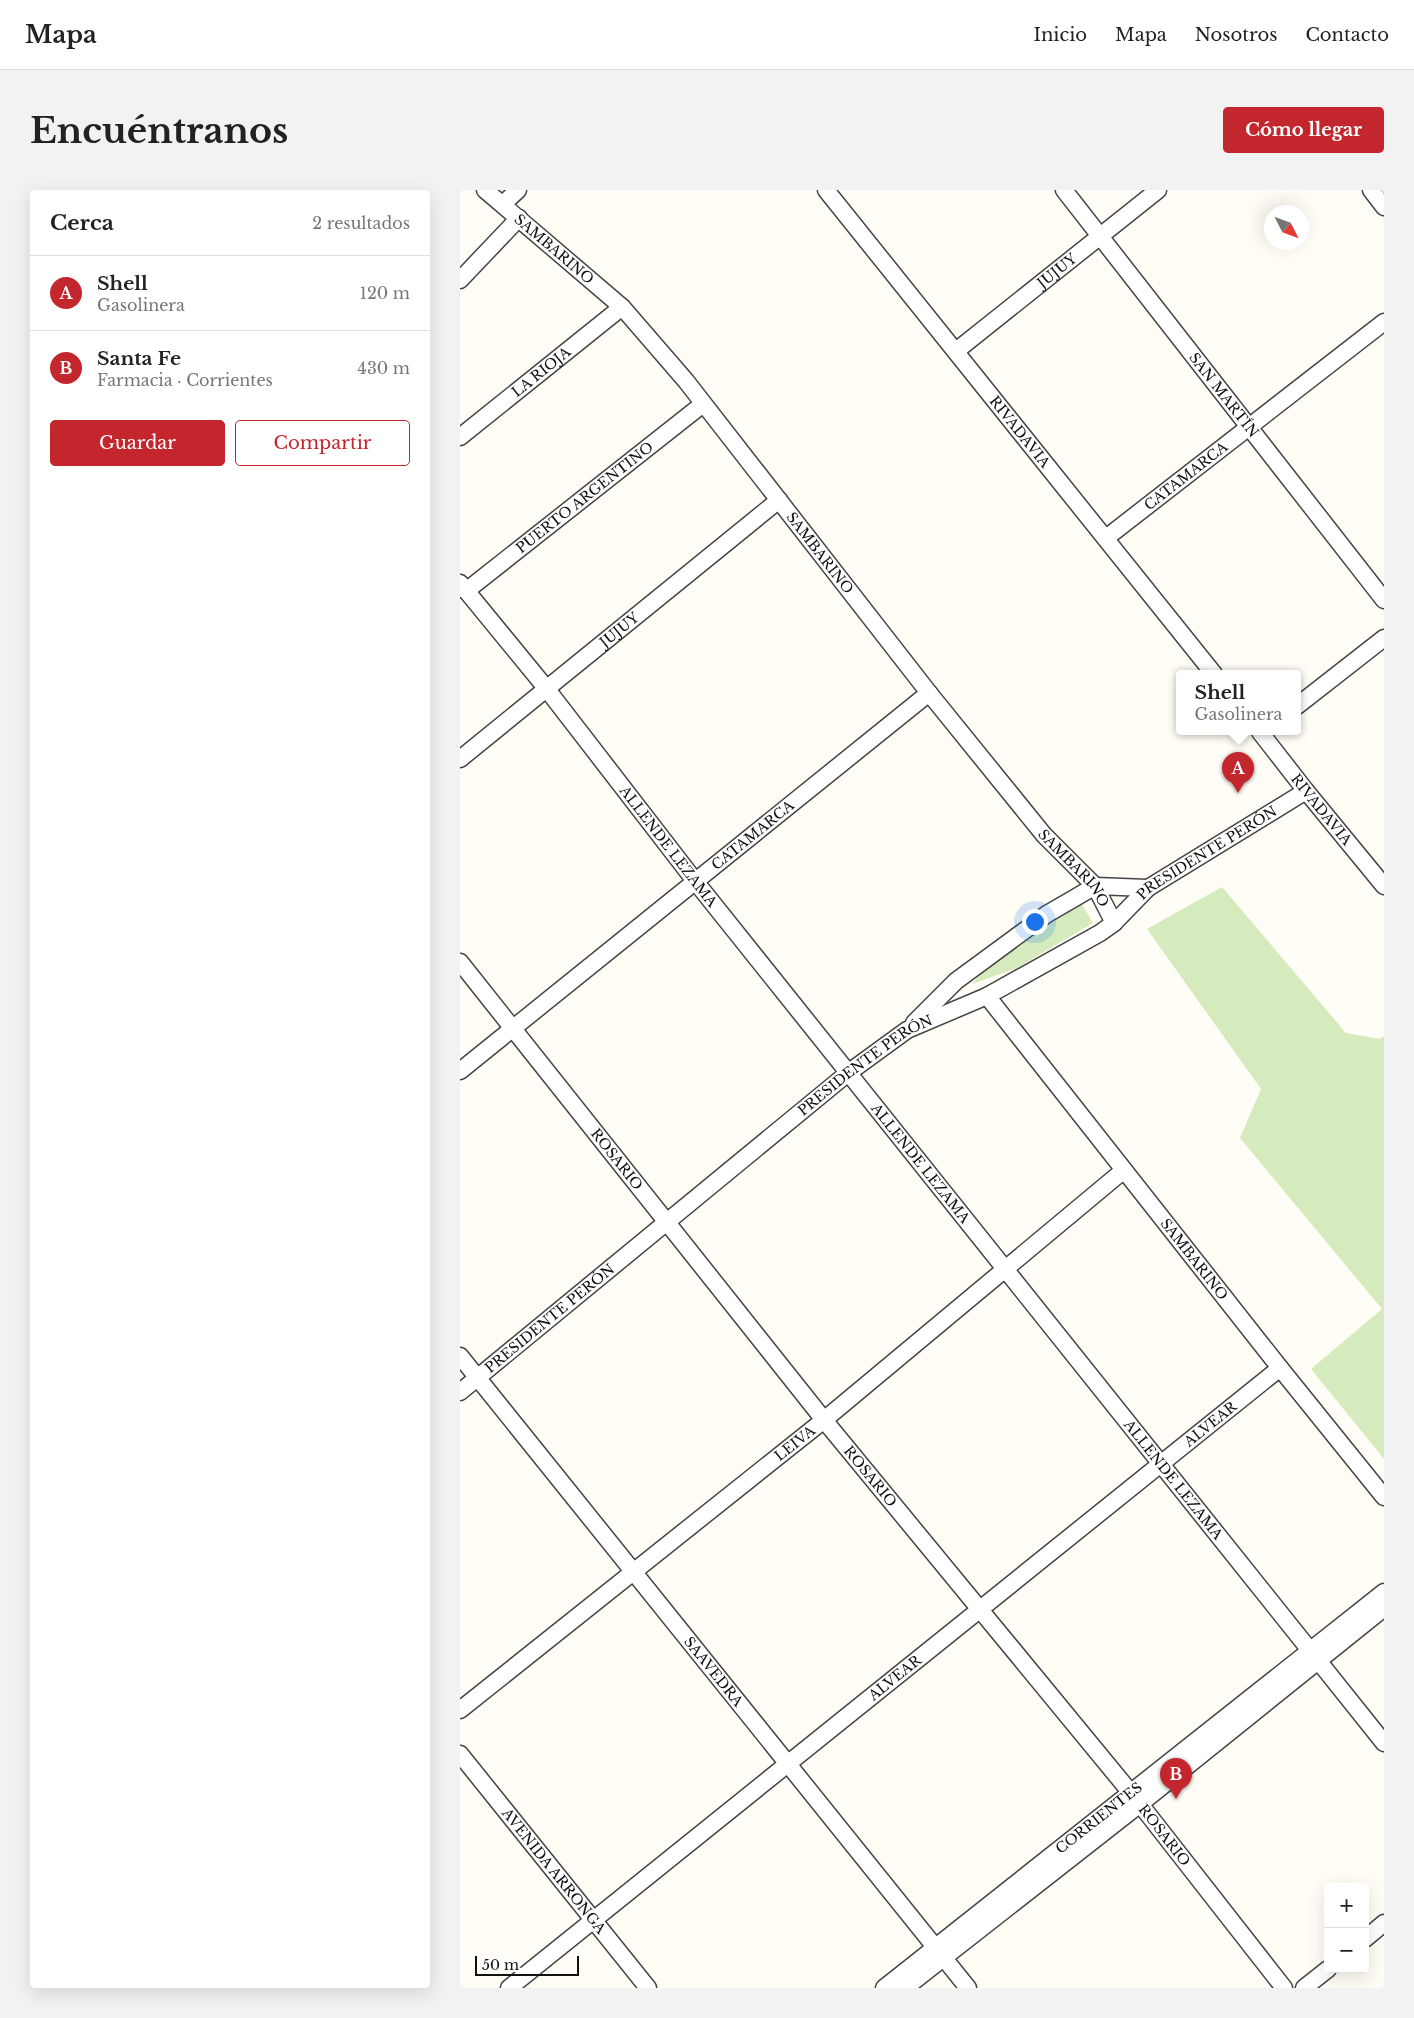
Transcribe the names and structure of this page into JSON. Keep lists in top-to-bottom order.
{
  "streets": {
    "street": [
      "SAMBARINO",
      "JUJUY",
      "LA RIOJA",
      "SAN MARTÍN",
      "RIVADAVIA",
      "CATAMARCA",
      "PUERTO ARGENTINO",
      "ALLENDE LEZAMA",
      "PRESIDENTE PERÓN",
      "ROSARIO",
      "ALVEAR",
      "LEIVA",
      "SAAVEDRA",
      "CORRIENTES",
      "AVENIDA ARRONGA"
    ]
  },
  "crossings": [
    ["SAMBARINO", "JUJUY"],
    ["SAMBARINO", "LA RIOJA"],
    ["SAMBARINO", "CATAMARCA"],
    ["SAMBARINO", "PUERTO ARGENTINO"],
    ["SAMBARINO", "PRESIDENTE PERÓN"],
    ["SAMBARINO", "ALVEAR"],
    ["SAMBARINO", "LEIVA"],
    ["JUJUY", "SAN MARTÍN"],
    ["JUJUY", "RIVADAVIA"],
    ["JUJUY", "ALLENDE LEZAMA"],
    ["SAN MARTÍN", "CATAMARCA"],
    ["RIVADAVIA", "CATAMARCA"],
    ["RIVADAVIA", "PRESIDENTE PERÓN"],
    ["CATAMARCA", "ALLENDE LEZAMA"],
    ["CATAMARCA", "ROSARIO"],
    ["PUERTO ARGENTINO", "ALLENDE LEZAMA"],
    ["ALLENDE LEZAMA", "PRESIDENTE PERÓN"],
    ["ALLENDE LEZAMA", "ALVEAR"],
    ["ALLENDE LEZAMA", "LEIVA"],
    ["ALLENDE LEZAMA", "CORRIENTES"],
    ["PRESIDENTE PERÓN", "ROSARIO"],
    ["PRESIDENTE PERÓN", "SAAVEDRA"],
    ["ROSARIO", "ALVEAR"],
    ["ROSARIO", "LEIVA"],
    ["ROSARIO", "CORRIENTES"],
    ["ALVEAR", "SAAVEDRA"],
    ["ALVEAR", "AVENIDA ARRONGA"],
    ["LEIVA", "SAAVEDRA"],
    ["SAAVEDRA", "CORRIENTES"]
  ],
  "scale_bar": "50 m",
  "north": "bottom right",
  "page": {
    "header": "Mapa",
    "nav": [
      "Inicio",
      "Mapa",
      "Nosotros",
      "Contacto"
    ],
    "buttons": [
      "Cómo llegar",
      ["Guardar", "Compartir"]
    ],
    "title": "Encuéntranos",
    "heading": ["Cerca", "2 resultados"],
    "list": [
      {
        "mark": "A",
        "name": "Shell",
        "note": "Gasolinera",
        "value": "120 m"
      },
      {
        "mark": "B",
        "name": "Santa Fe",
        "note": "Farmacia · Corrientes",
        "value": "430 m"
      }
    ],
    "popup": ["Shell", "Gasolinera"],
    "pins": ["A", "B"],
    "map_buttons": ["+", "−"],
    "scale": "50 m"
  }
}
